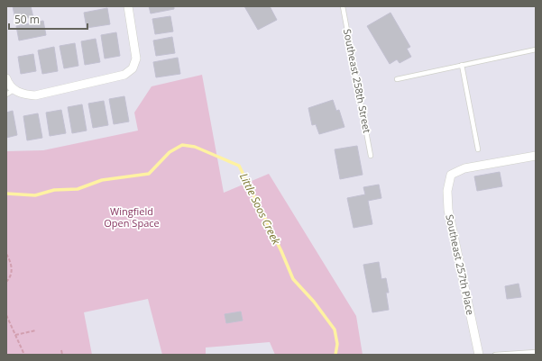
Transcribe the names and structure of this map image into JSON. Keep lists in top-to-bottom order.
{
  "streets": {
    "street": ["Southeast 257th Place"],
    "lane": ["Southeast 258th Street"]
  },
  "water": ["Little Soos Creek"],
  "parks": ["Wingfield Open Space"],
  "scale_bar": "50 m"
}
